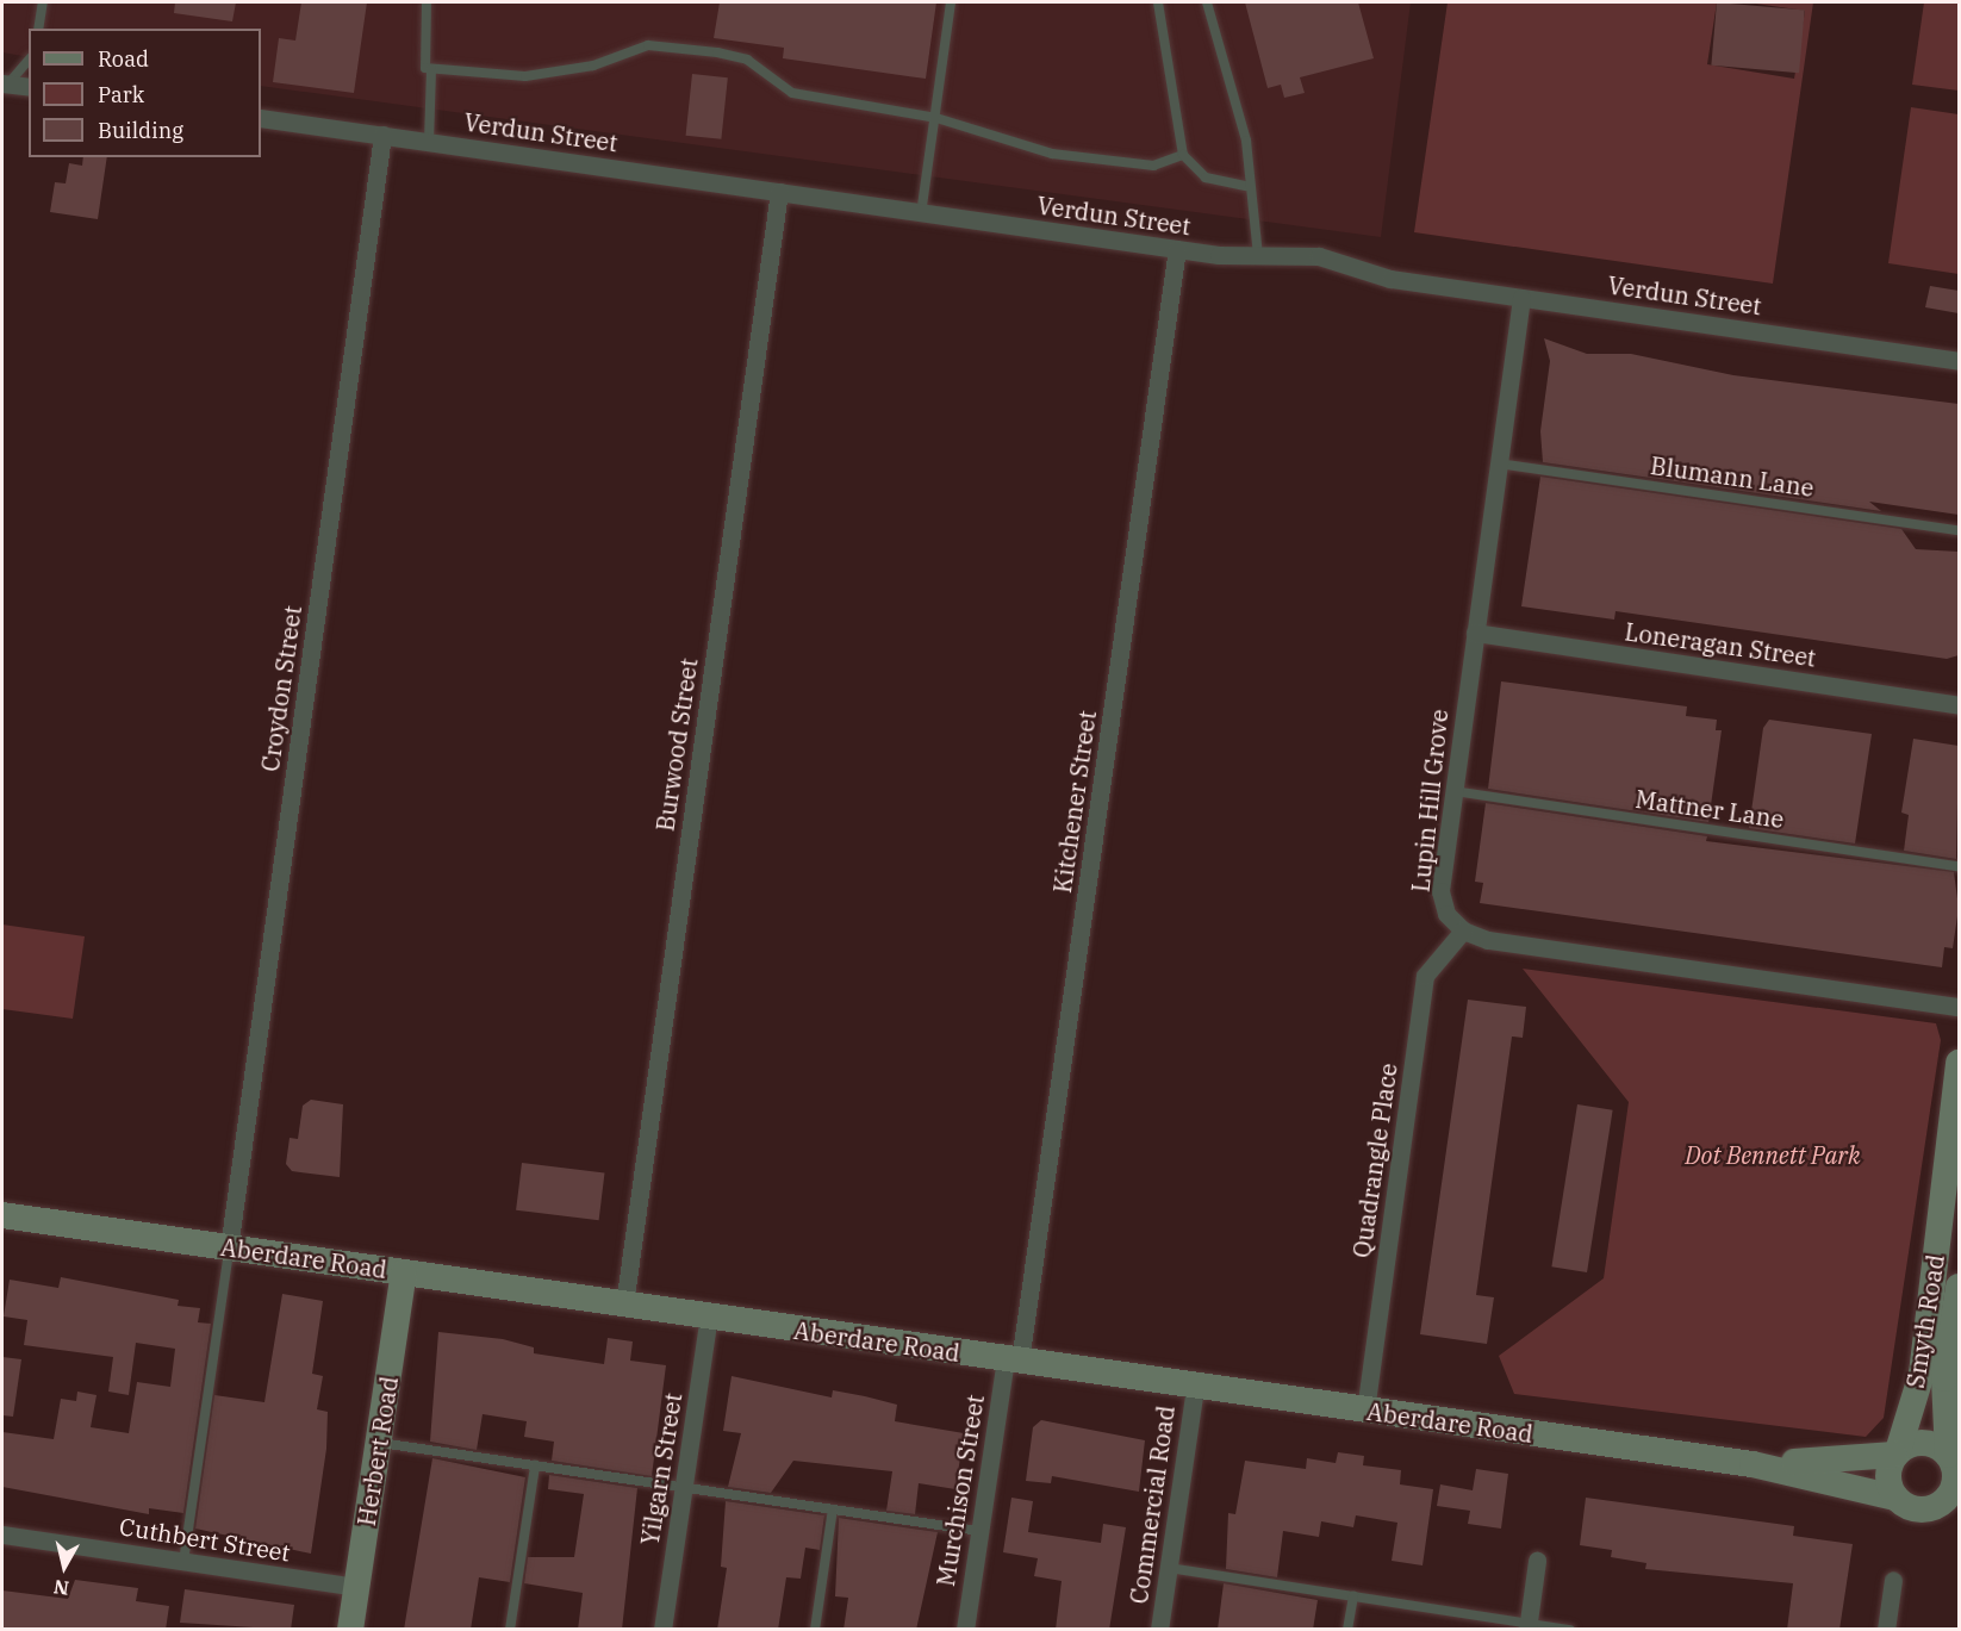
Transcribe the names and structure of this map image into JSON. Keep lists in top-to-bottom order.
{
  "streets": {
    "main road": ["Aberdare Road", "Smyth Road", "Herbert Road"],
    "street": [
      "Verdun Street",
      "Loneragan Street",
      "Croydon Street",
      "Burwood Street",
      "Lupin Hill Grove",
      "Kitchener Street",
      "Quadrangle Place",
      "Yilgarn Street",
      "Murchison Street",
      "Commercial Road",
      "Cuthbert Street"
    ],
    "lane": ["Blumann Lane", "Mattner Lane"]
  },
  "crossings": [
    ["Verdun Street", "Croydon Street"],
    ["Verdun Street", "Burwood Street"],
    ["Verdun Street", "Lupin Hill Grove"],
    ["Verdun Street", "Kitchener Street"],
    ["Blumann Lane", "Lupin Hill Grove"],
    ["Loneragan Street", "Lupin Hill Grove"],
    ["Croydon Street", "Aberdare Road"],
    ["Burwood Street", "Aberdare Road"],
    ["Lupin Hill Grove", "Mattner Lane"],
    ["Lupin Hill Grove", "Quadrangle Place"],
    ["Kitchener Street", "Aberdare Road"],
    ["Kitchener Street", "Murchison Street"],
    ["Quadrangle Place", "Aberdare Road"],
    ["Aberdare Road", "Smyth Road"],
    ["Aberdare Road", "Herbert Road"],
    ["Aberdare Road", "Yilgarn Street"],
    ["Aberdare Road", "Murchison Street"],
    ["Aberdare Road", "Commercial Road"],
    ["Herbert Road", "Cuthbert Street"]
  ],
  "parks": ["Dot Bennett Park"],
  "legend": ["Road", "Park", "Building"],
  "north": "bottom"
}
